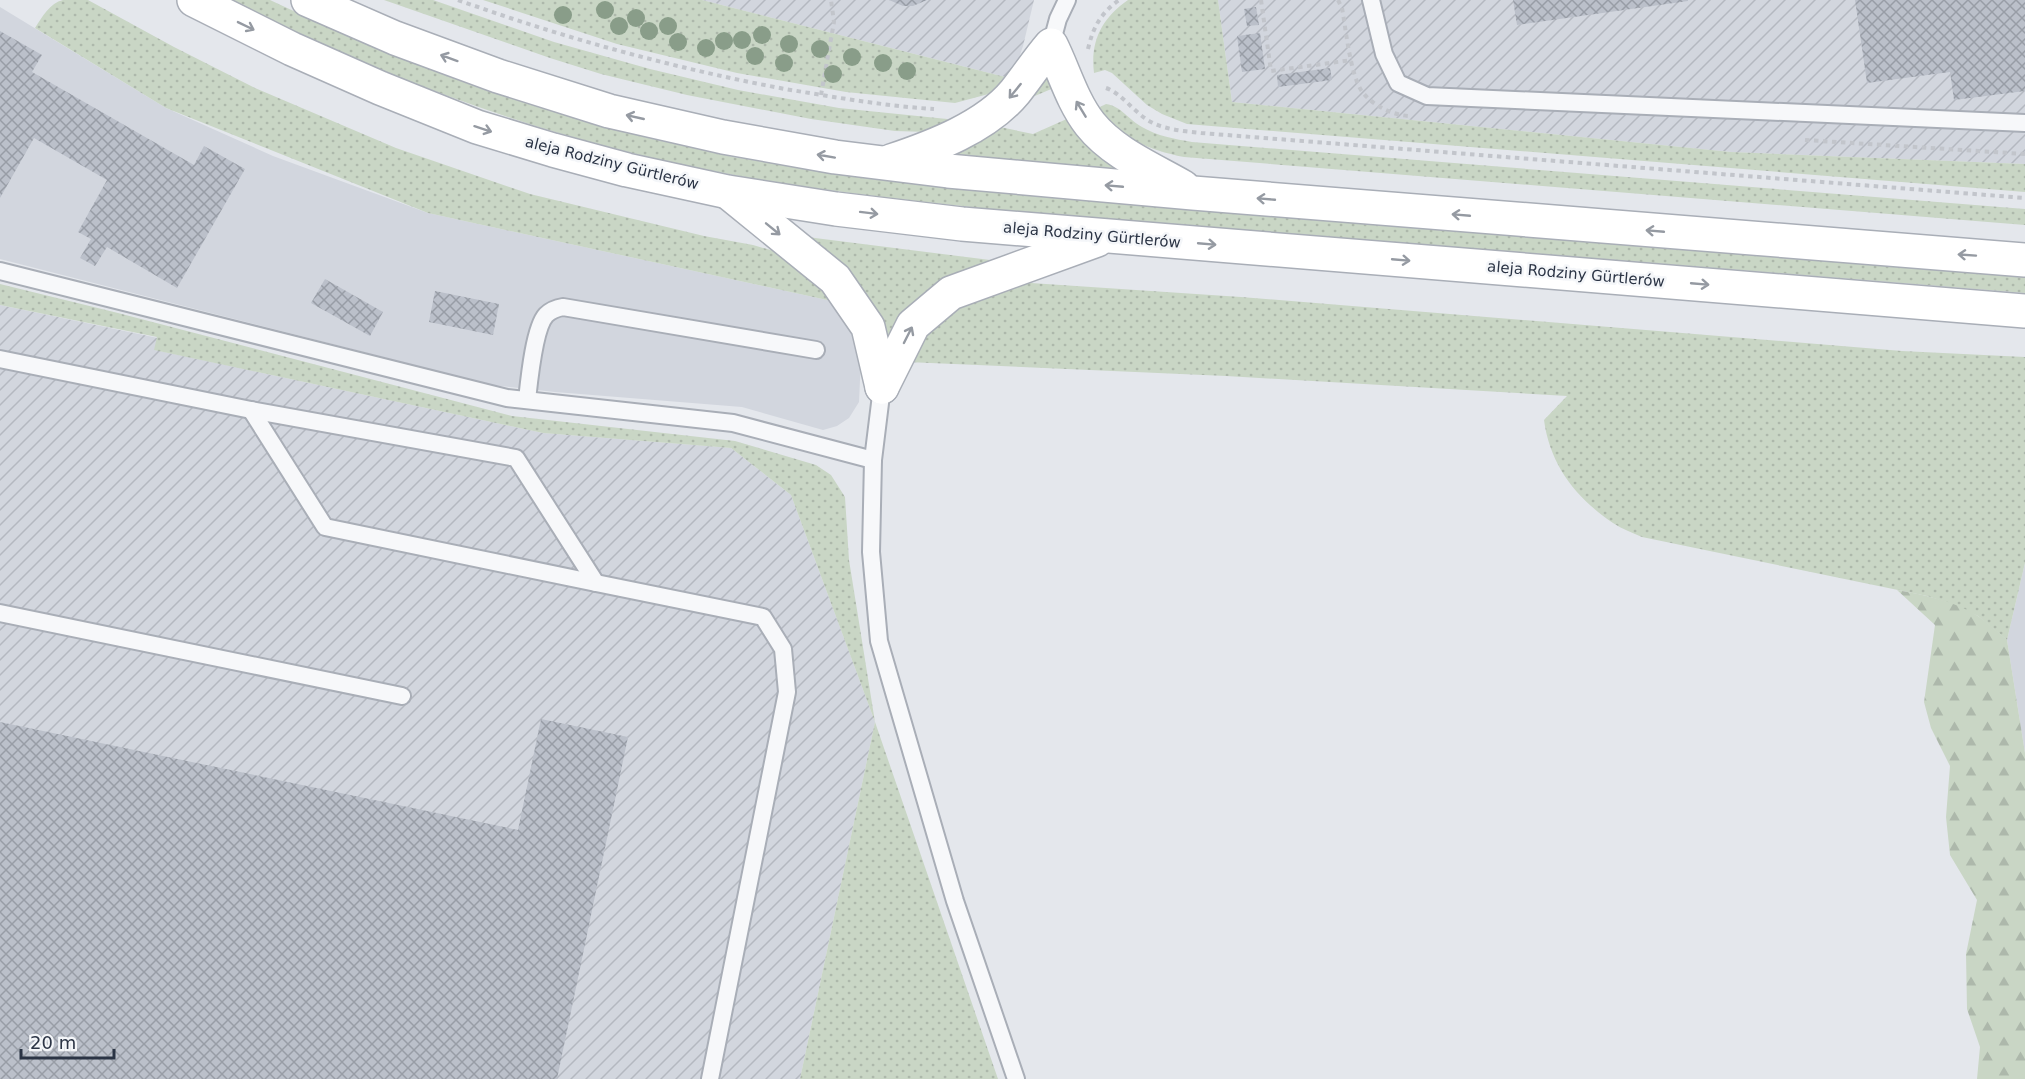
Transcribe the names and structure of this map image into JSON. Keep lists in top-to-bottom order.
{
  "streets": {
    "main road": ["aleja Rodziny Gürtlerów"]
  },
  "scale_bar": "20 m"
}
